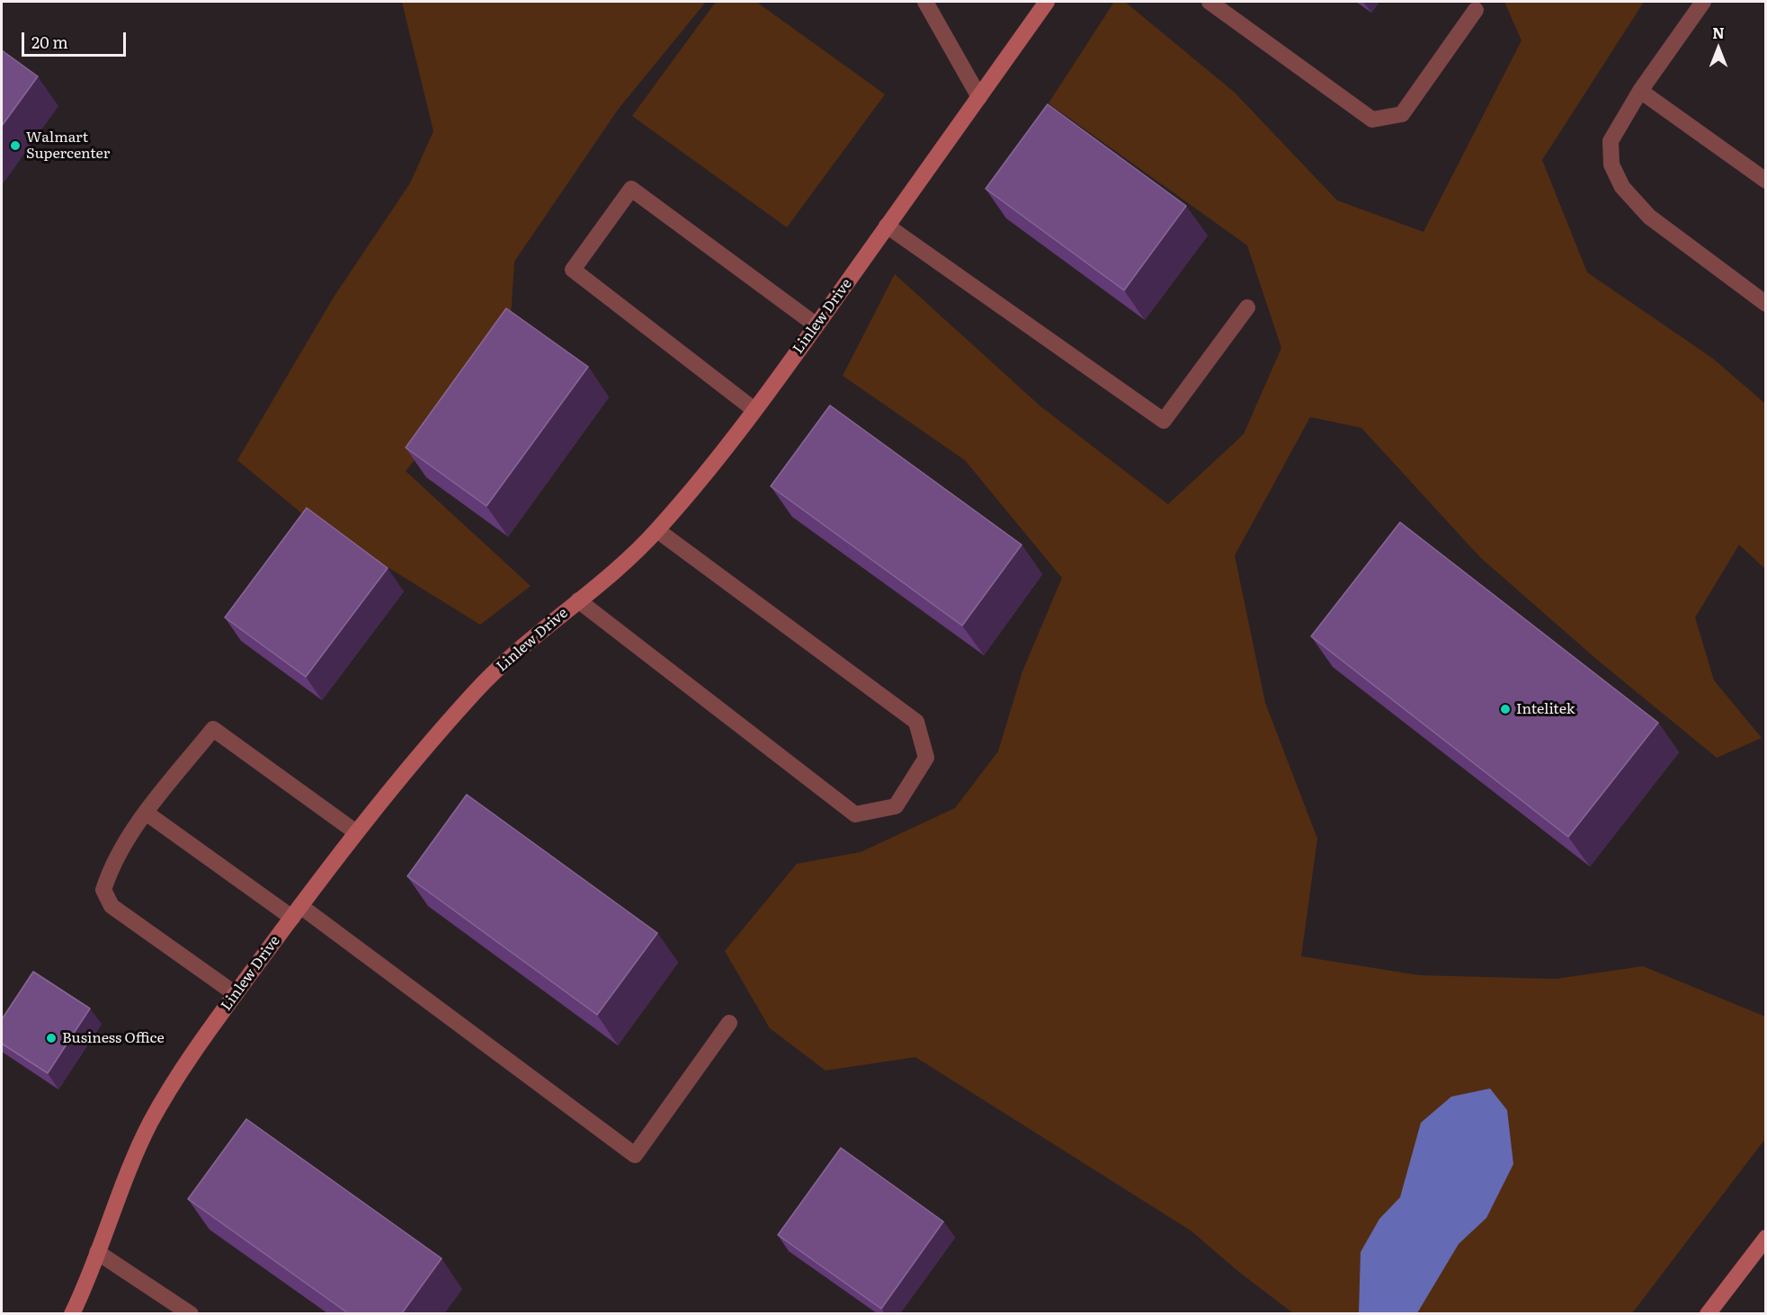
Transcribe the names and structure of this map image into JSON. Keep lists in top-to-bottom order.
{
  "streets": {
    "street": ["Linlew Drive"]
  },
  "places": ["Walmart Supercenter", "Intelitek", "Business Office"],
  "scale_bar": "20 m",
  "north": "top"
}
